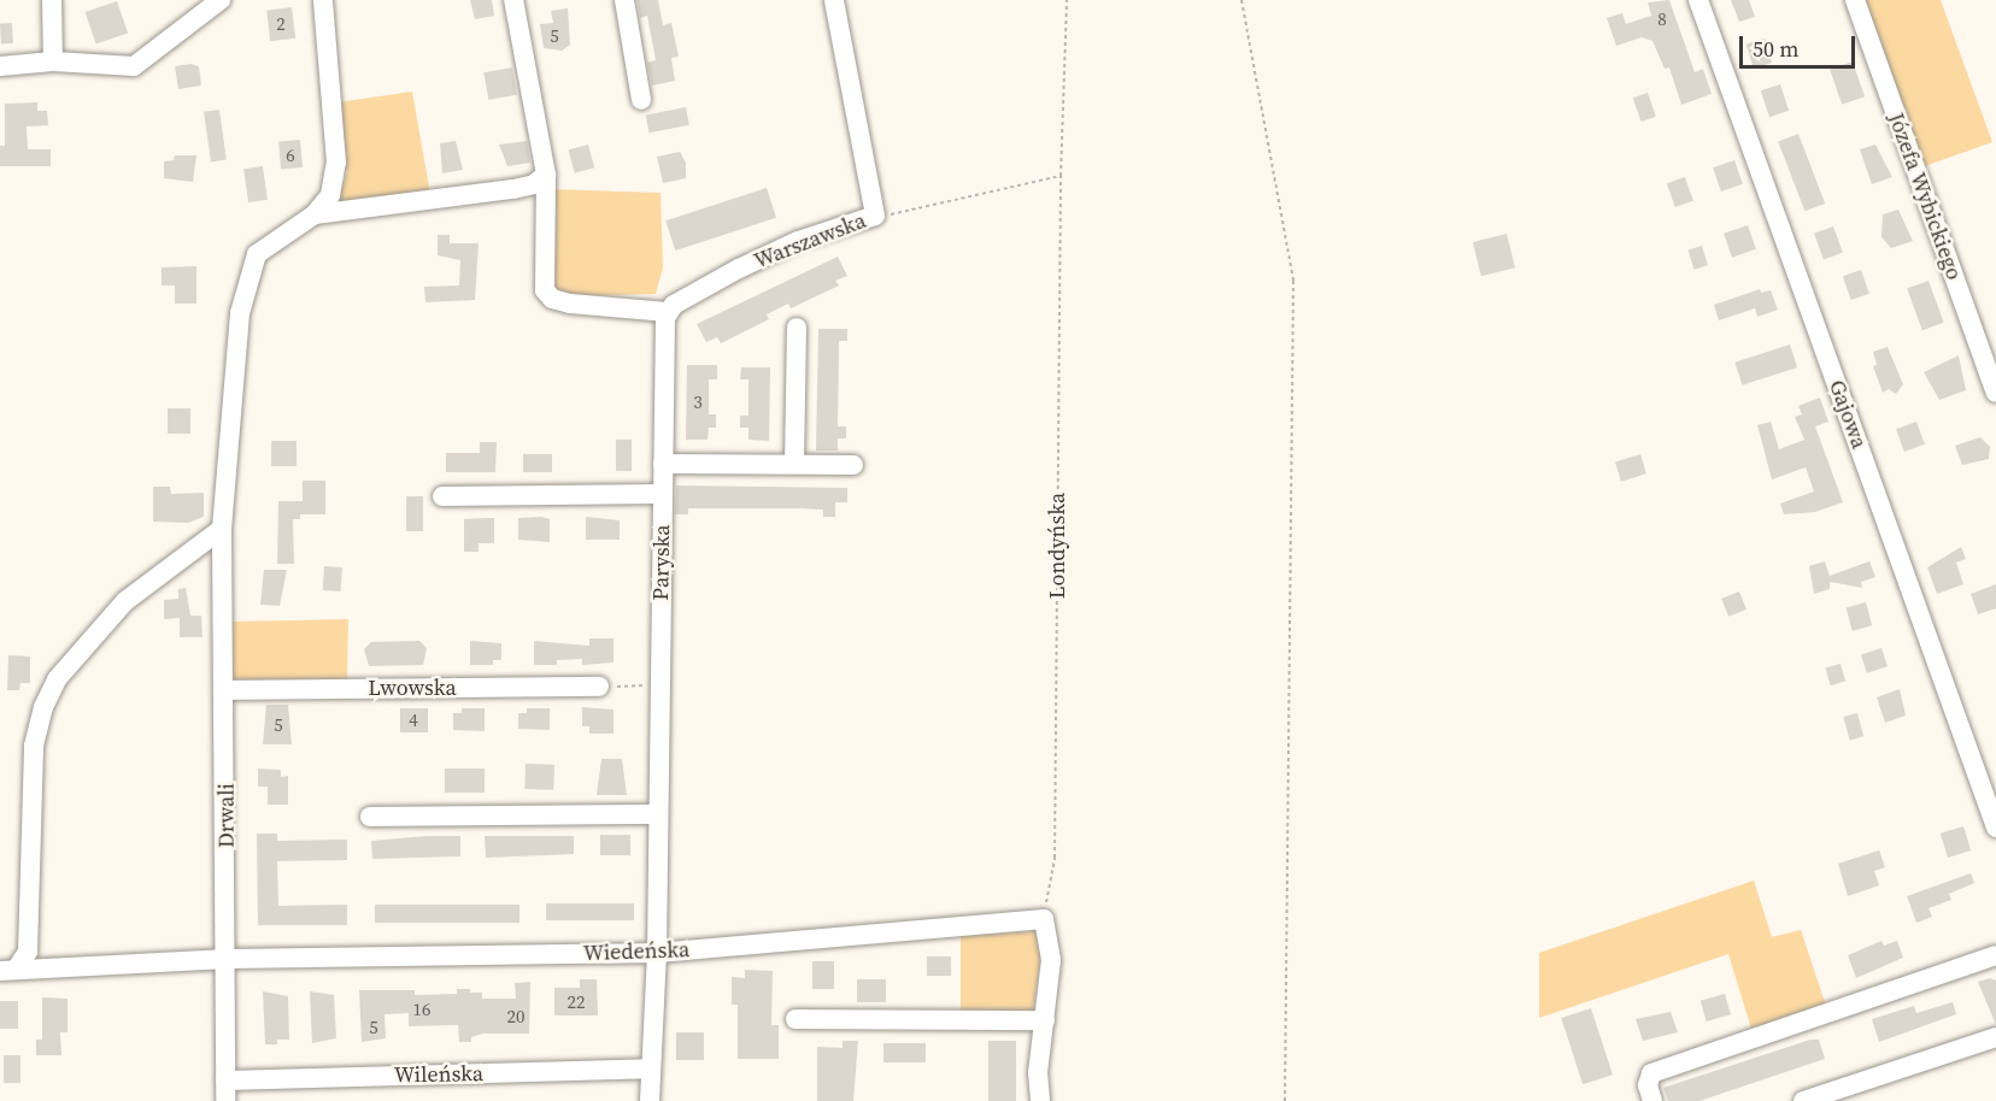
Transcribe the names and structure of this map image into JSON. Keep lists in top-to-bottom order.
{
  "streets": {
    "street": [
      "Józefa Wybickiego",
      "Warszawska",
      "Gajowa",
      "Paryska",
      "Lwowska",
      "Drwali",
      "Wiedeńska",
      "Wileńska"
    ],
    "path": ["Londyńska"]
  },
  "crossings": [
    ["Warszawska", "Paryska"],
    ["Londyńska", "Wiedeńska"],
    ["Paryska", "Wiedeńska"],
    ["Paryska", "Wileńska"],
    ["Lwowska", "Drwali"],
    ["Drwali", "Wiedeńska"],
    ["Drwali", "Wileńska"]
  ],
  "house_numbers": [
    "8",
    "2",
    "5",
    "6",
    "3",
    "4",
    "5",
    "22",
    "16",
    "20",
    "5"
  ],
  "scale_bar": "50 m"
}
